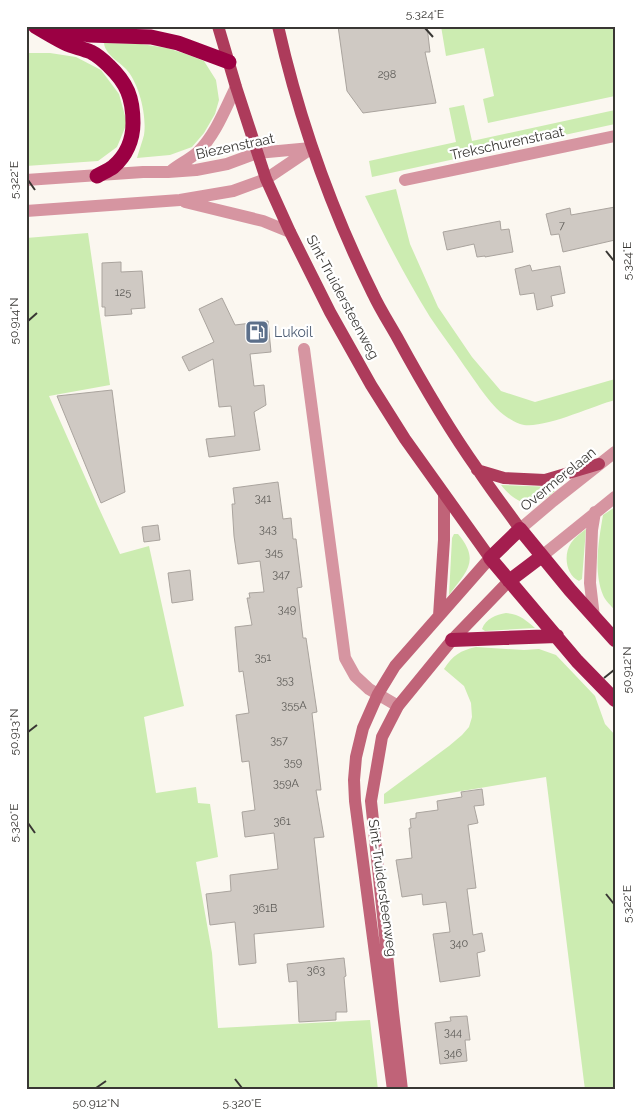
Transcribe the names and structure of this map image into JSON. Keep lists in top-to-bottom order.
{
  "streets": {
    "highway": ["Sint-Truidersteenweg"],
    "street": ["Trekschurenstraat", "Biezenstraat", "Overmerelaan"]
  },
  "crossings": [
    ["Biezenstraat", "Sint-Truidersteenweg"],
    ["Sint-Truidersteenweg", "Overmerelaan"]
  ],
  "places": {
    "fuel station": ["Lukoil"]
  },
  "house_numbers": [
    "298",
    "7",
    "125",
    "341",
    "343",
    "345",
    "347",
    "349",
    "351",
    "353",
    "355A",
    "357",
    "359",
    "359A",
    "361",
    "361B",
    "340",
    "363",
    "344",
    "346"
  ],
  "coordinates": [
    "5.324°E",
    "5.322°E",
    "50.914°N",
    "50.912°N",
    "50.913°N",
    "5.320°E"
  ]
}
